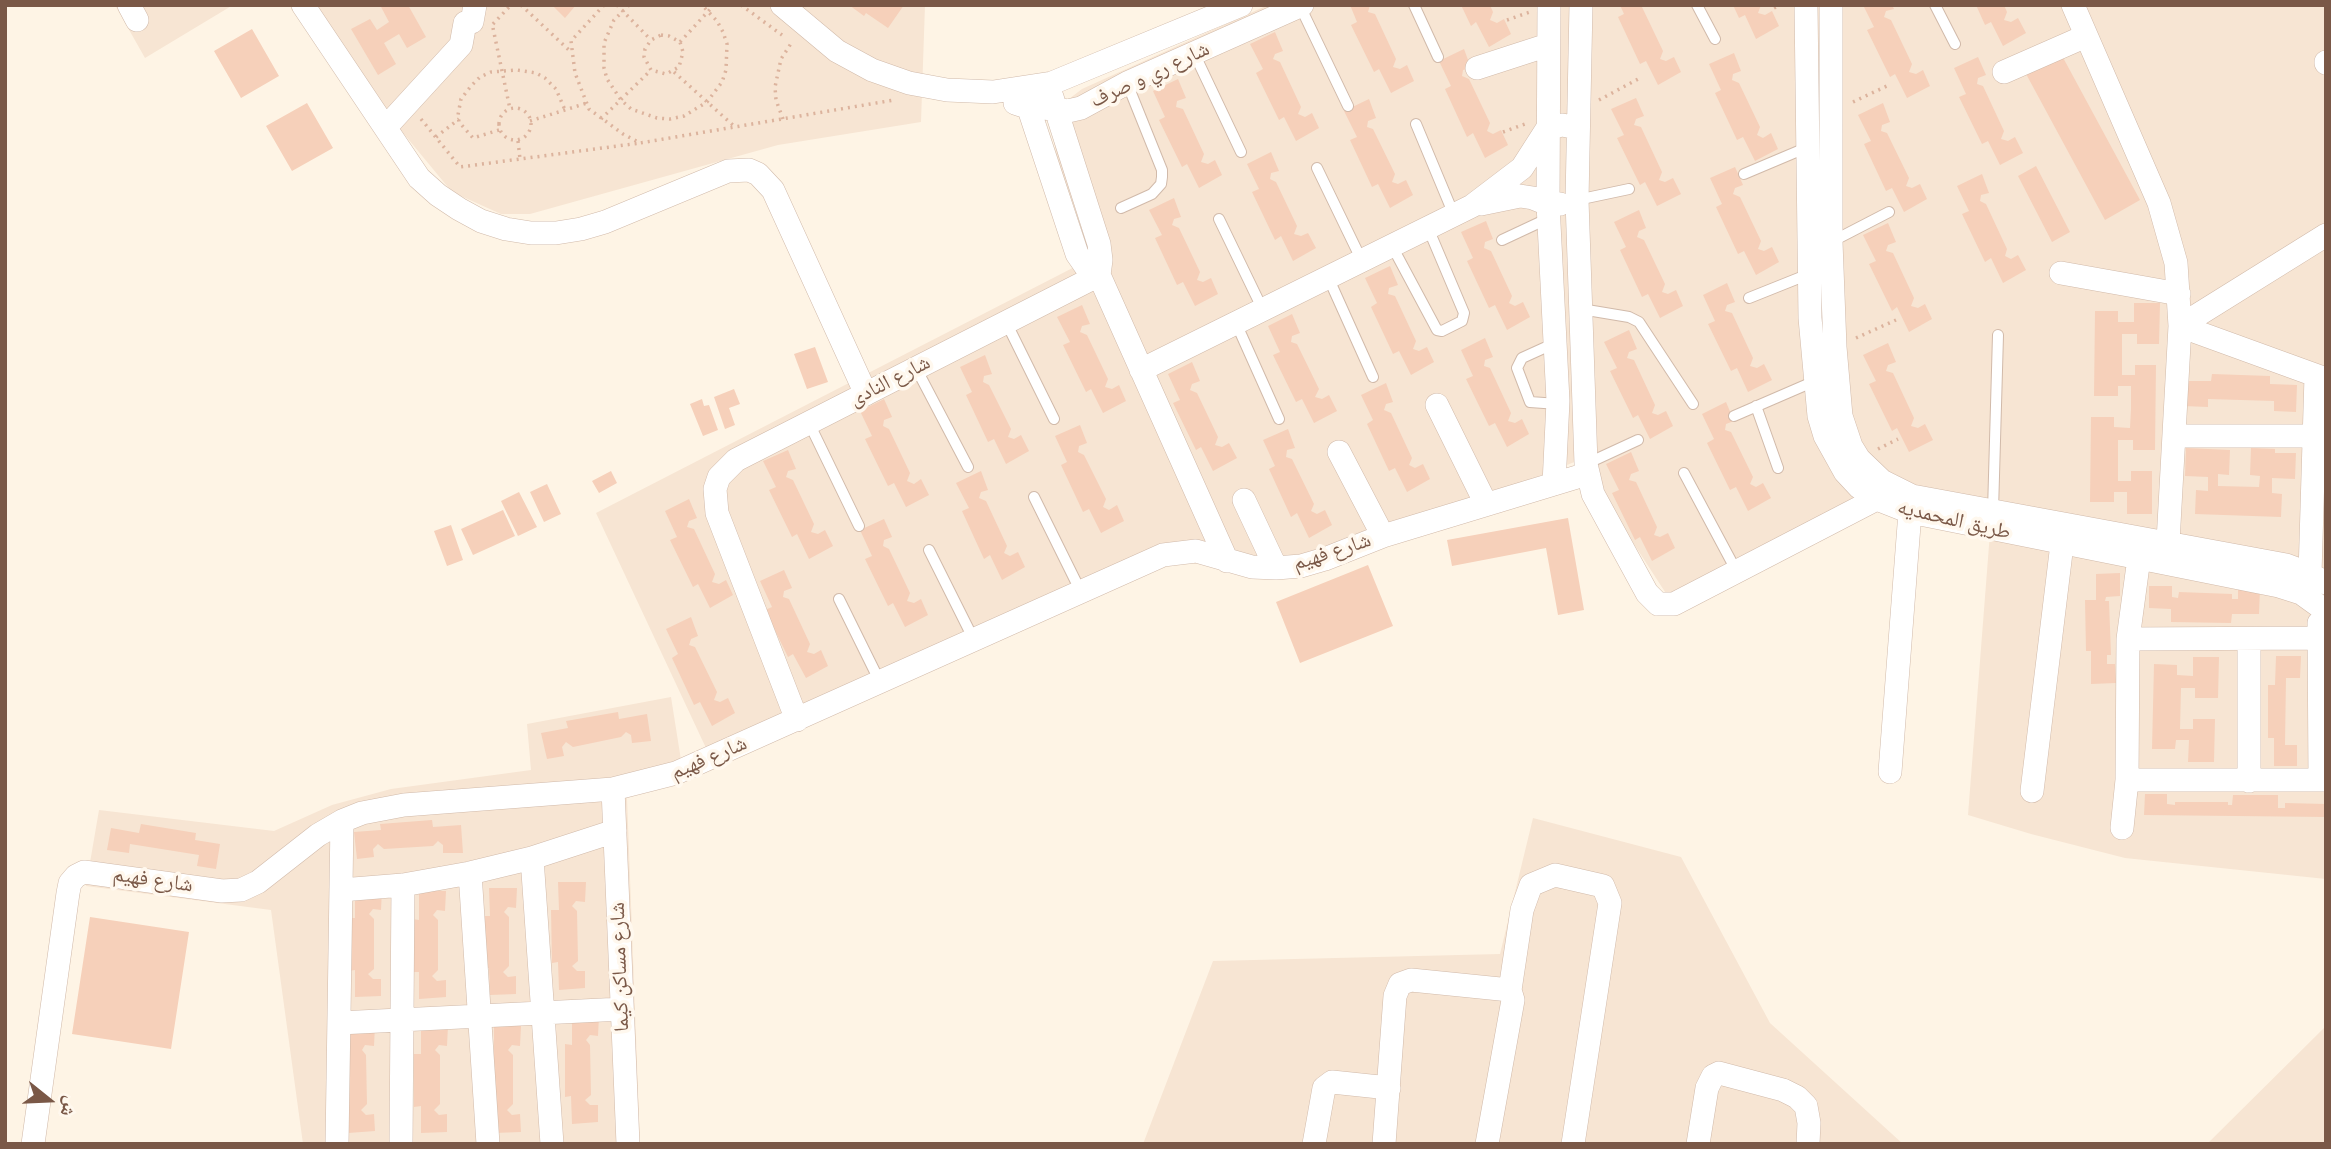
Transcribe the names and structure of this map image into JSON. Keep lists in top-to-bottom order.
{
  "streets": {
    "street": [
      "شارع ري و صرف",
      "شارع النادى",
      "طريق المحمديه",
      "شارع فهيم",
      "شارع مساكن كيما"
    ]
  },
  "crossings": [
    ["شارع النادى", "شارع فهيم"],
    ["شارع فهيم", "شارع مساكن كيما"]
  ],
  "north": "right"
}
